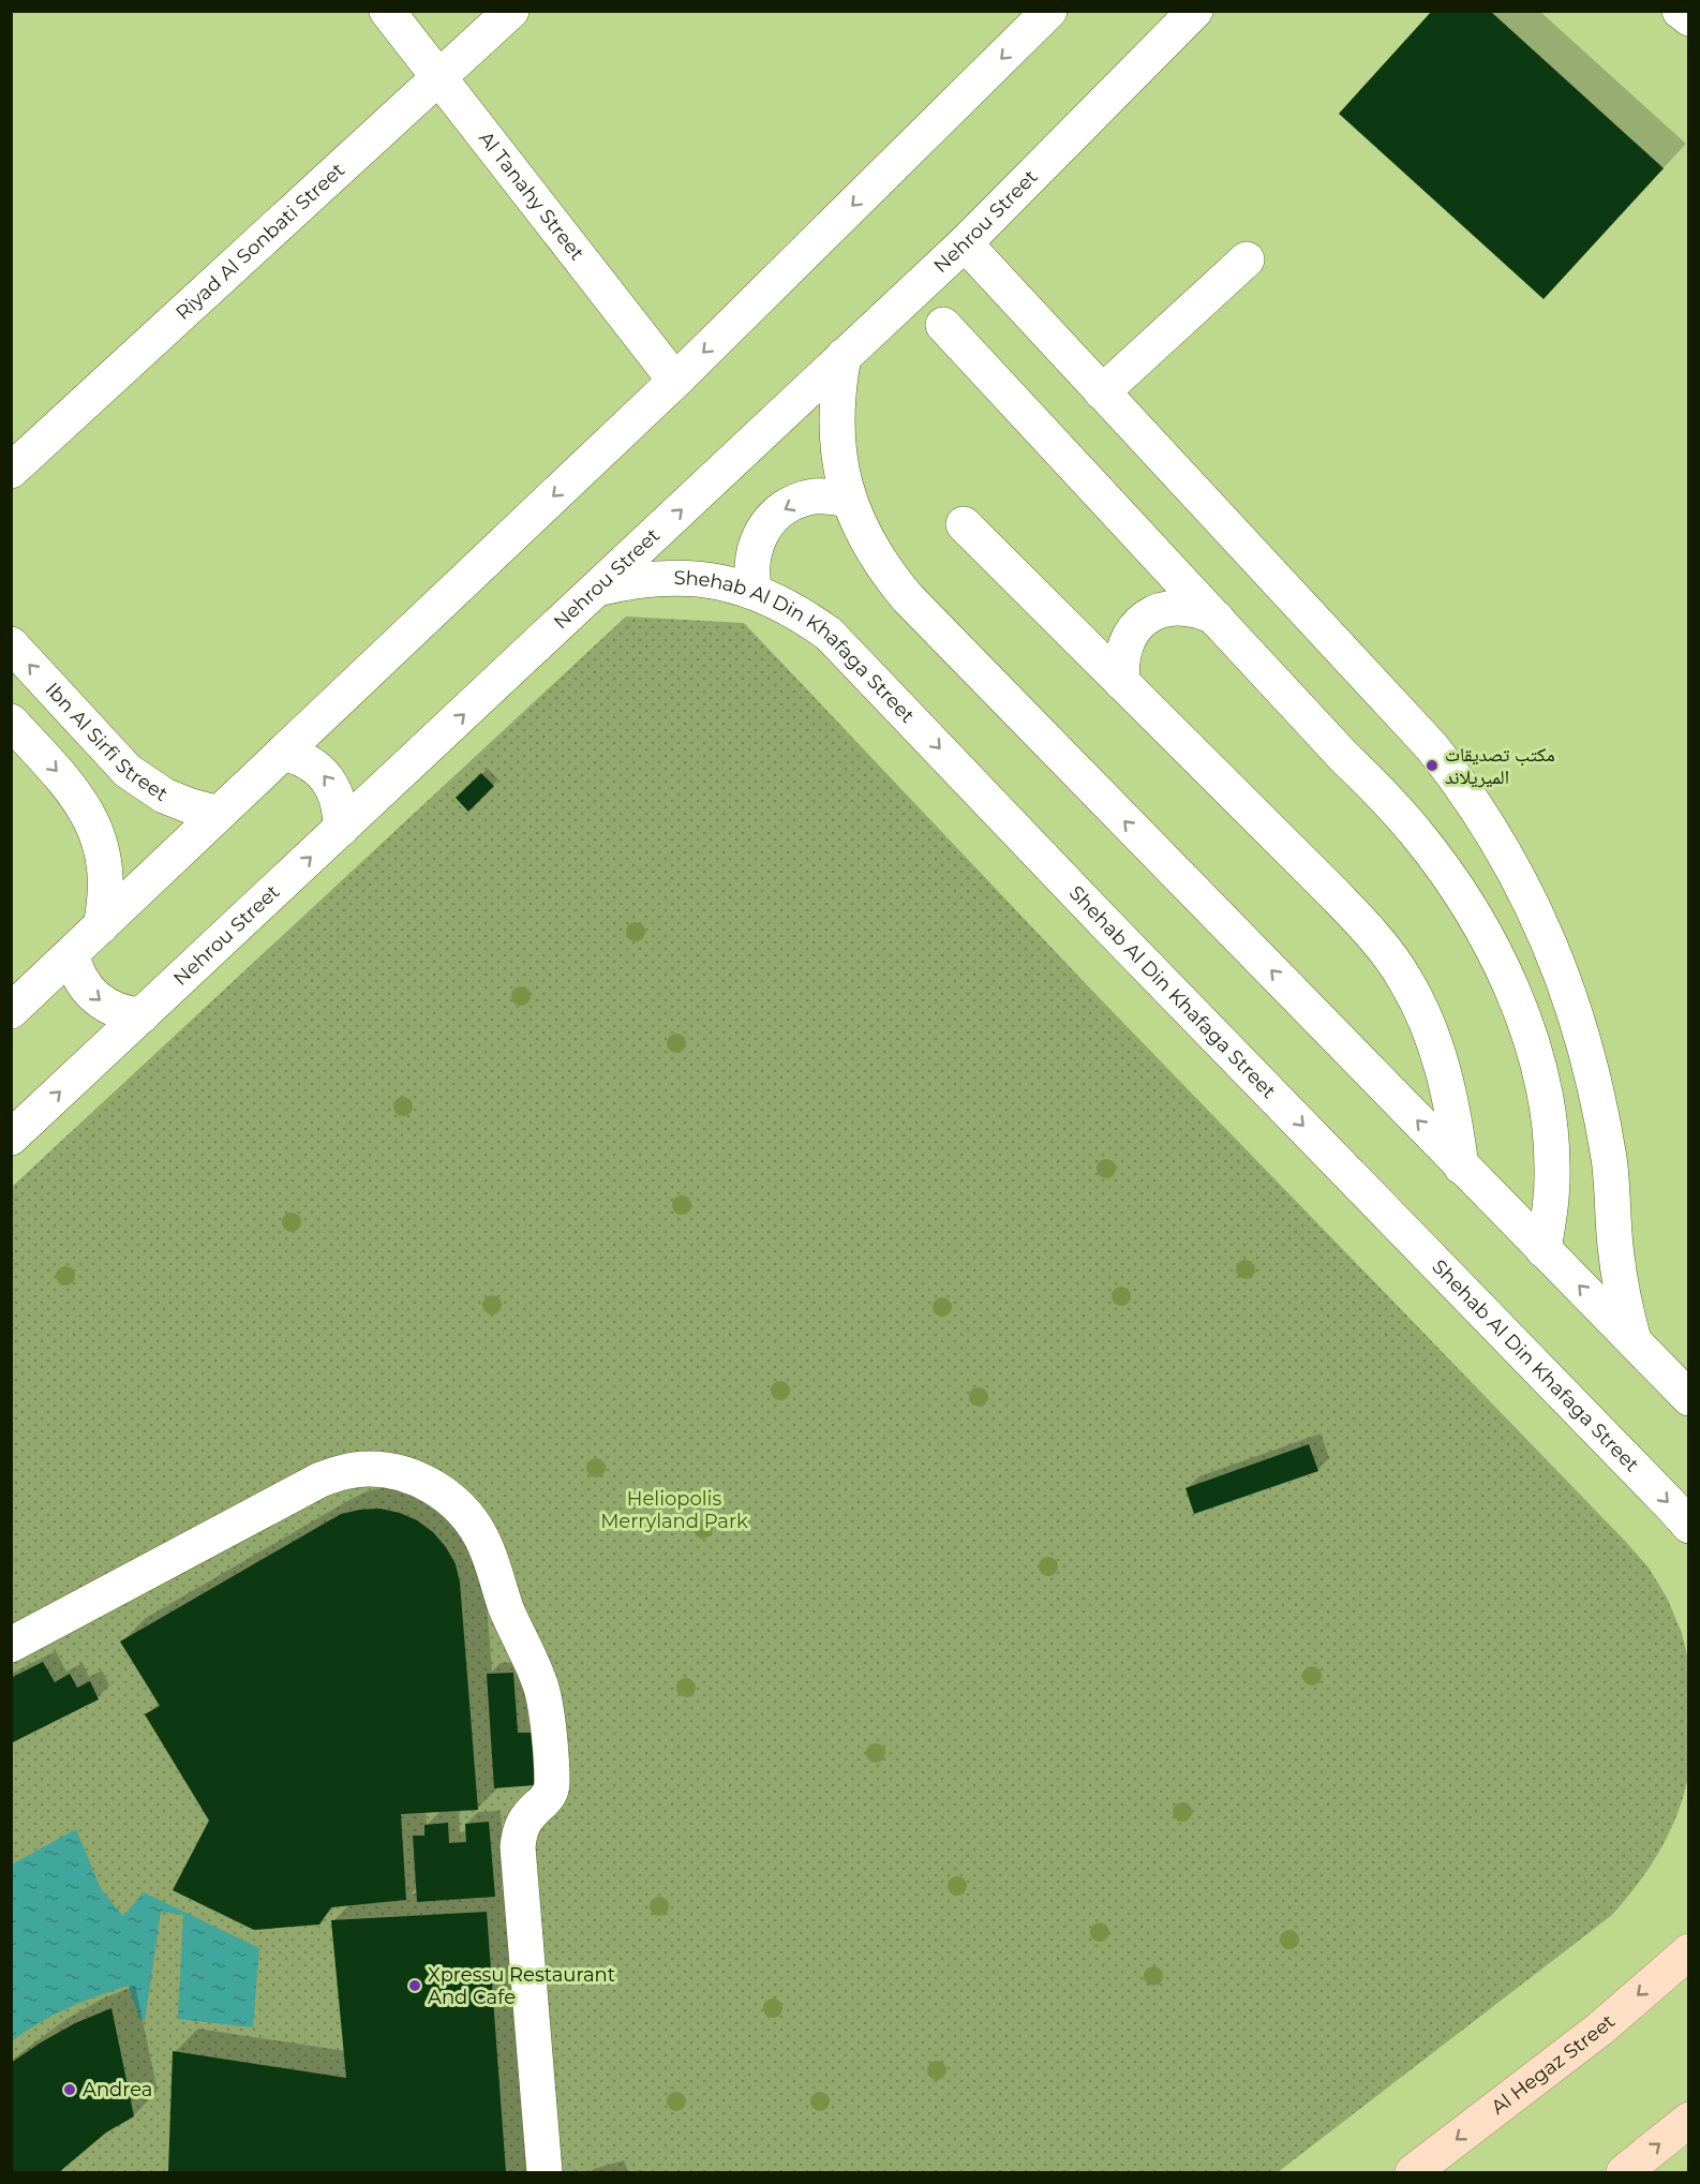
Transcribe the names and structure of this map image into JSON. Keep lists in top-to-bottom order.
{
  "streets": {
    "main road": ["Al Hegaz Street"],
    "street": [
      "Al Tanahy Street",
      "Nehrou Street",
      "Riyad Al Sonbati Street",
      "Shehab Al Din Khafaga Street",
      "Ibn Al Sirfi Street"
    ]
  },
  "crossings": [
    ["Al Tanahy Street", "Riyad Al Sonbati Street"],
    ["Nehrou Street", "Shehab Al Din Khafaga Street"]
  ],
  "one_way": ["Al Hegaz Street"],
  "parks": ["Heliopolis Merryland Park"],
  "places": ["مكتب تصديقات الميريلاند", "Xpressu Restaurant And Cafe", "Andrea"]
}
